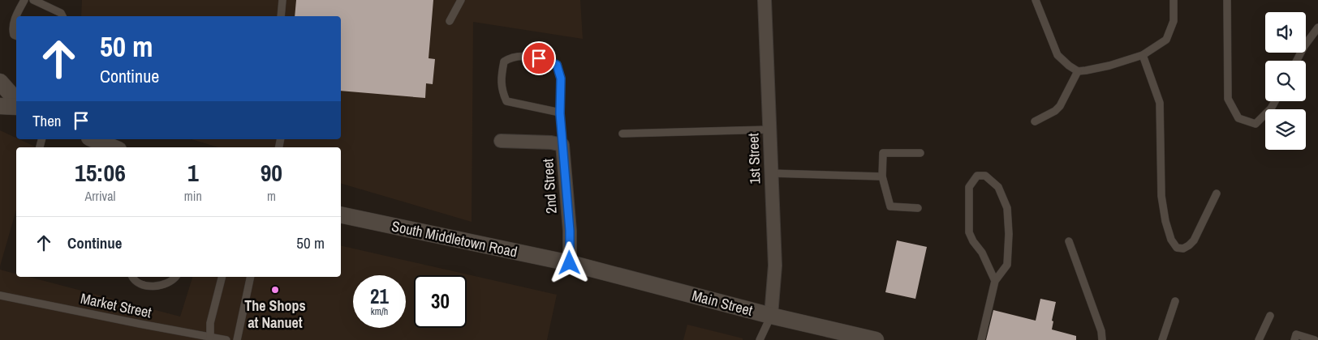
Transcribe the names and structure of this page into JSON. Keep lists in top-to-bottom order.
{
  "streets": {
    "street": [
      "1st Street",
      "2nd Street",
      "South Middletown Road",
      "Main Street"
    ],
    "lane": ["Market Street"]
  },
  "crossings": [
    ["1st Street", "Main Street"],
    ["2nd Street", "South Middletown Road"],
    ["2nd Street", "Main Street"],
    ["South Middletown Road", "Main Street"]
  ],
  "places": ["The Shops at Nanuet"],
  "page": {
    "turn": ["50 m", "Continue"],
    "then": "Then",
    "eta": [
      "15:06",
      "Arrival",
      "1",
      "min",
      "90",
      "m"
    ],
    "list": [
      {
        "name": "Continue",
        "value": "50 m"
      }
    ],
    "speed": "21 km/h",
    "limit": "30"
  }
}
